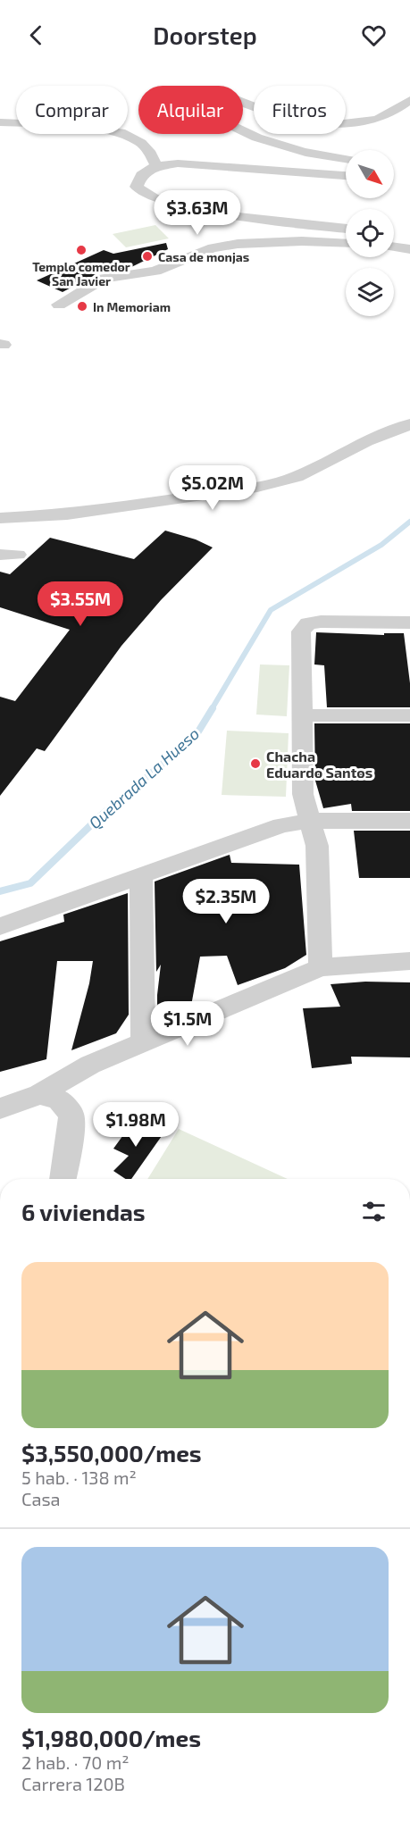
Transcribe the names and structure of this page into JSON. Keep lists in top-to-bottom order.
{
  "water": ["Quebrada La Hueso"],
  "places": [
    "Templo comedor San Javier",
    "Casa de monjas",
    "In Memoriam",
    "Chacha Eduardo Santos"
  ],
  "north": "bottom right",
  "page": {
    "header": "Doorstep",
    "chip": ["Comprar", "Alquilar", "Filtros"],
    "price": [
      "$3.63M",
      "$5.02M",
      "$3.55M",
      "$2.35M",
      "$1.5M",
      "$1.98M"
    ],
    "heading": "6 viviendas",
    "list": [
      {
        "name": "$3,550,000/mes",
        "note": "5 hab. · 138 m² · Casa"
      },
      {
        "name": "$1,980,000/mes",
        "note": "2 hab. · 70 m² · Carrera 120B"
      }
    ]
  }
}
